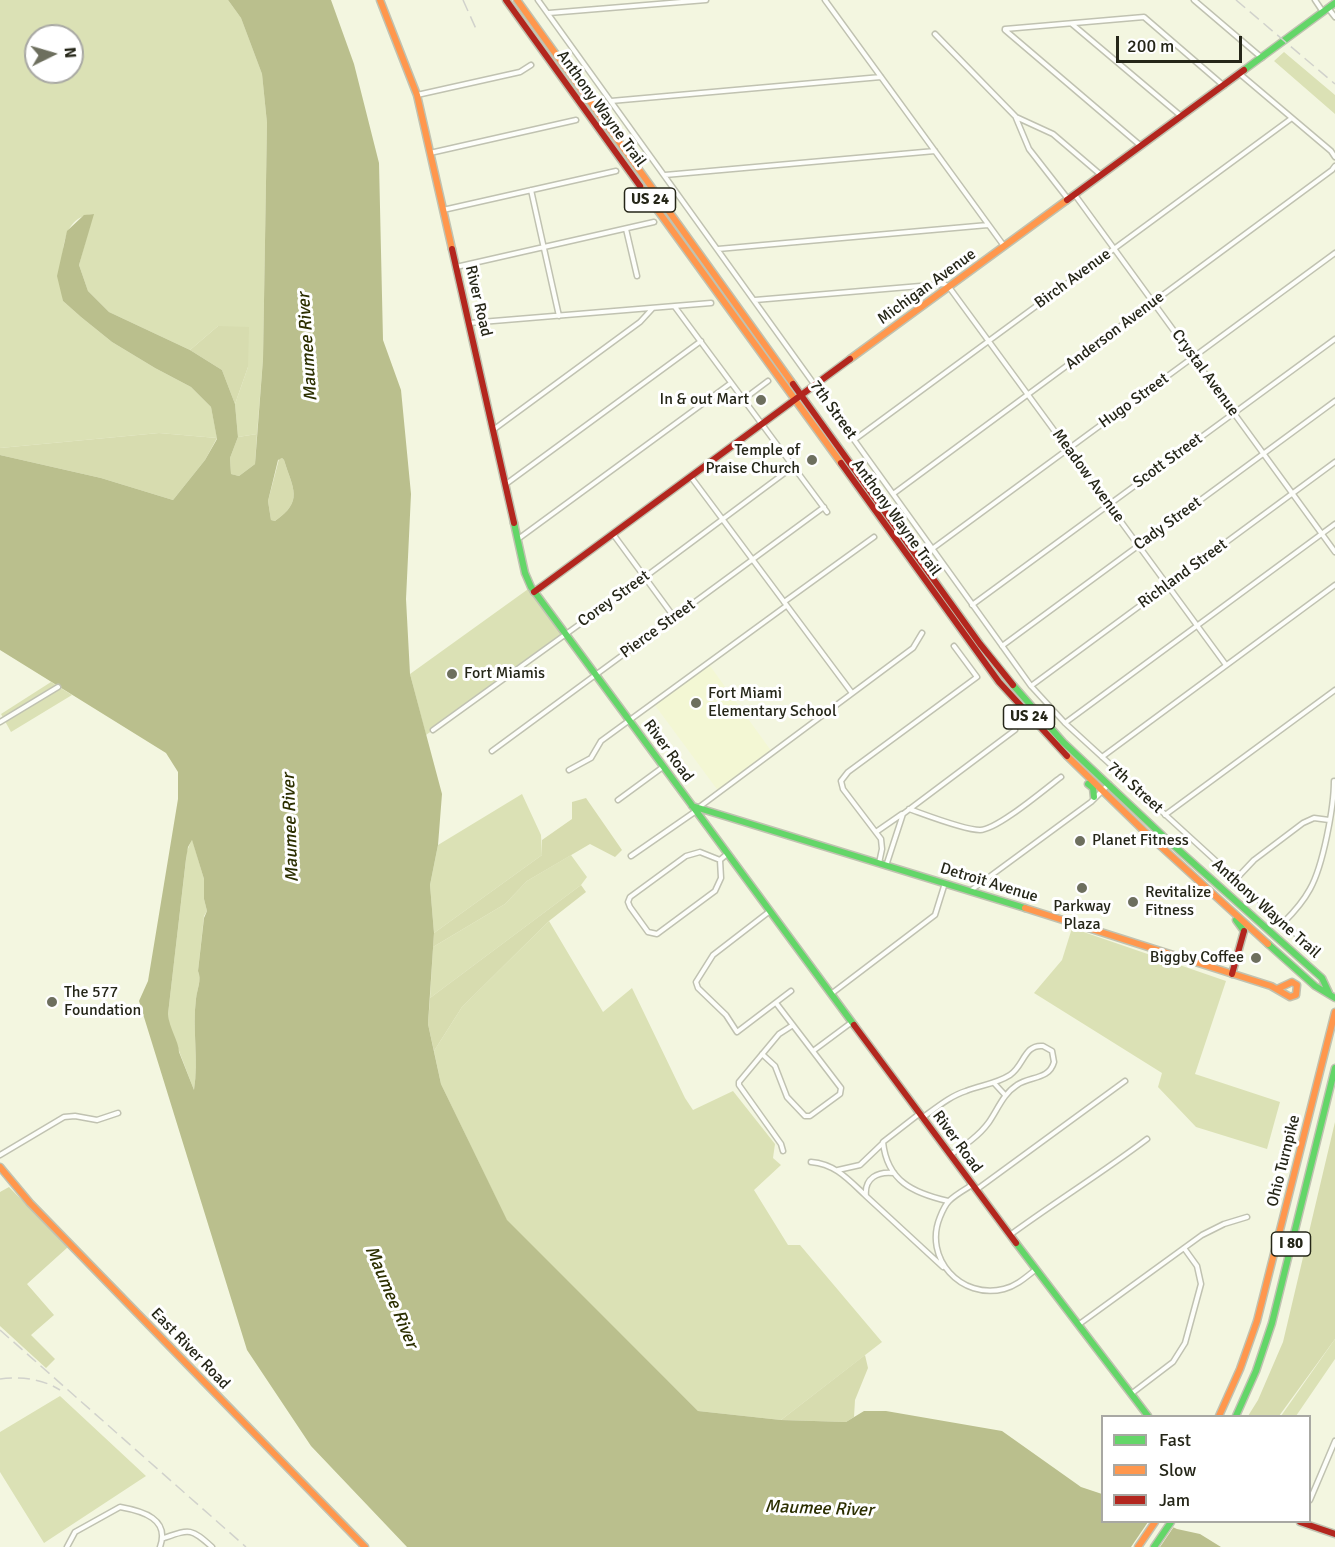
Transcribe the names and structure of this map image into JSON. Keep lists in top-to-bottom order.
{
  "streets": {
    "main road": [
      "Anthony Wayne Trail",
      "US 24",
      "Michigan Avenue",
      "River Road",
      "Detroit Avenue",
      "Ohio Turnpike",
      "I 80",
      "East River Road"
    ],
    "street": [
      "Birch Avenue",
      "Anderson Avenue",
      "Crystal Avenue",
      "Hugo Street",
      "7th Street",
      "Scott Street",
      "Meadow Avenue",
      "Cady Street",
      "Richland Street",
      "Corey Street",
      "Pierce Street"
    ]
  },
  "crossings": [
    ["Anthony Wayne Trail", "Michigan Avenue"],
    ["Birch Avenue", "Crystal Avenue"],
    ["Birch Avenue", "7th Street"],
    ["Birch Avenue", "Meadow Avenue"],
    ["Michigan Avenue", "River Road"],
    ["Michigan Avenue", "Crystal Avenue"],
    ["Michigan Avenue", "7th Street"],
    ["Michigan Avenue", "Meadow Avenue"],
    ["River Road", "Corey Street"],
    ["River Road", "Pierce Street"],
    ["River Road", "Detroit Avenue"],
    ["Anderson Avenue", "Crystal Avenue"],
    ["Anderson Avenue", "7th Street"],
    ["Anderson Avenue", "Meadow Avenue"],
    ["Crystal Avenue", "Hugo Street"],
    ["Crystal Avenue", "Scott Street"],
    ["Crystal Avenue", "Cady Street"],
    ["Crystal Avenue", "Richland Street"],
    ["Hugo Street", "7th Street"],
    ["Hugo Street", "Meadow Avenue"],
    ["7th Street", "Scott Street"],
    ["7th Street", "Cady Street"],
    ["7th Street", "Richland Street"],
    ["Scott Street", "Meadow Avenue"],
    ["Meadow Avenue", "Cady Street"],
    ["Meadow Avenue", "Richland Street"]
  ],
  "water": ["Maumee River"],
  "places": [
    "In & out Mart",
    "Temple of Praise Church",
    "Fort Miamis",
    "Fort Miami Elementary School",
    "Planet Fitness",
    "Parkway Plaza",
    "Revitalize Fitness",
    "Biggby Coffee",
    "The 577 Foundation"
  ],
  "legend": ["Fast", "Slow", "Jam"],
  "scale_bar": "200 m",
  "north": "right"
}
